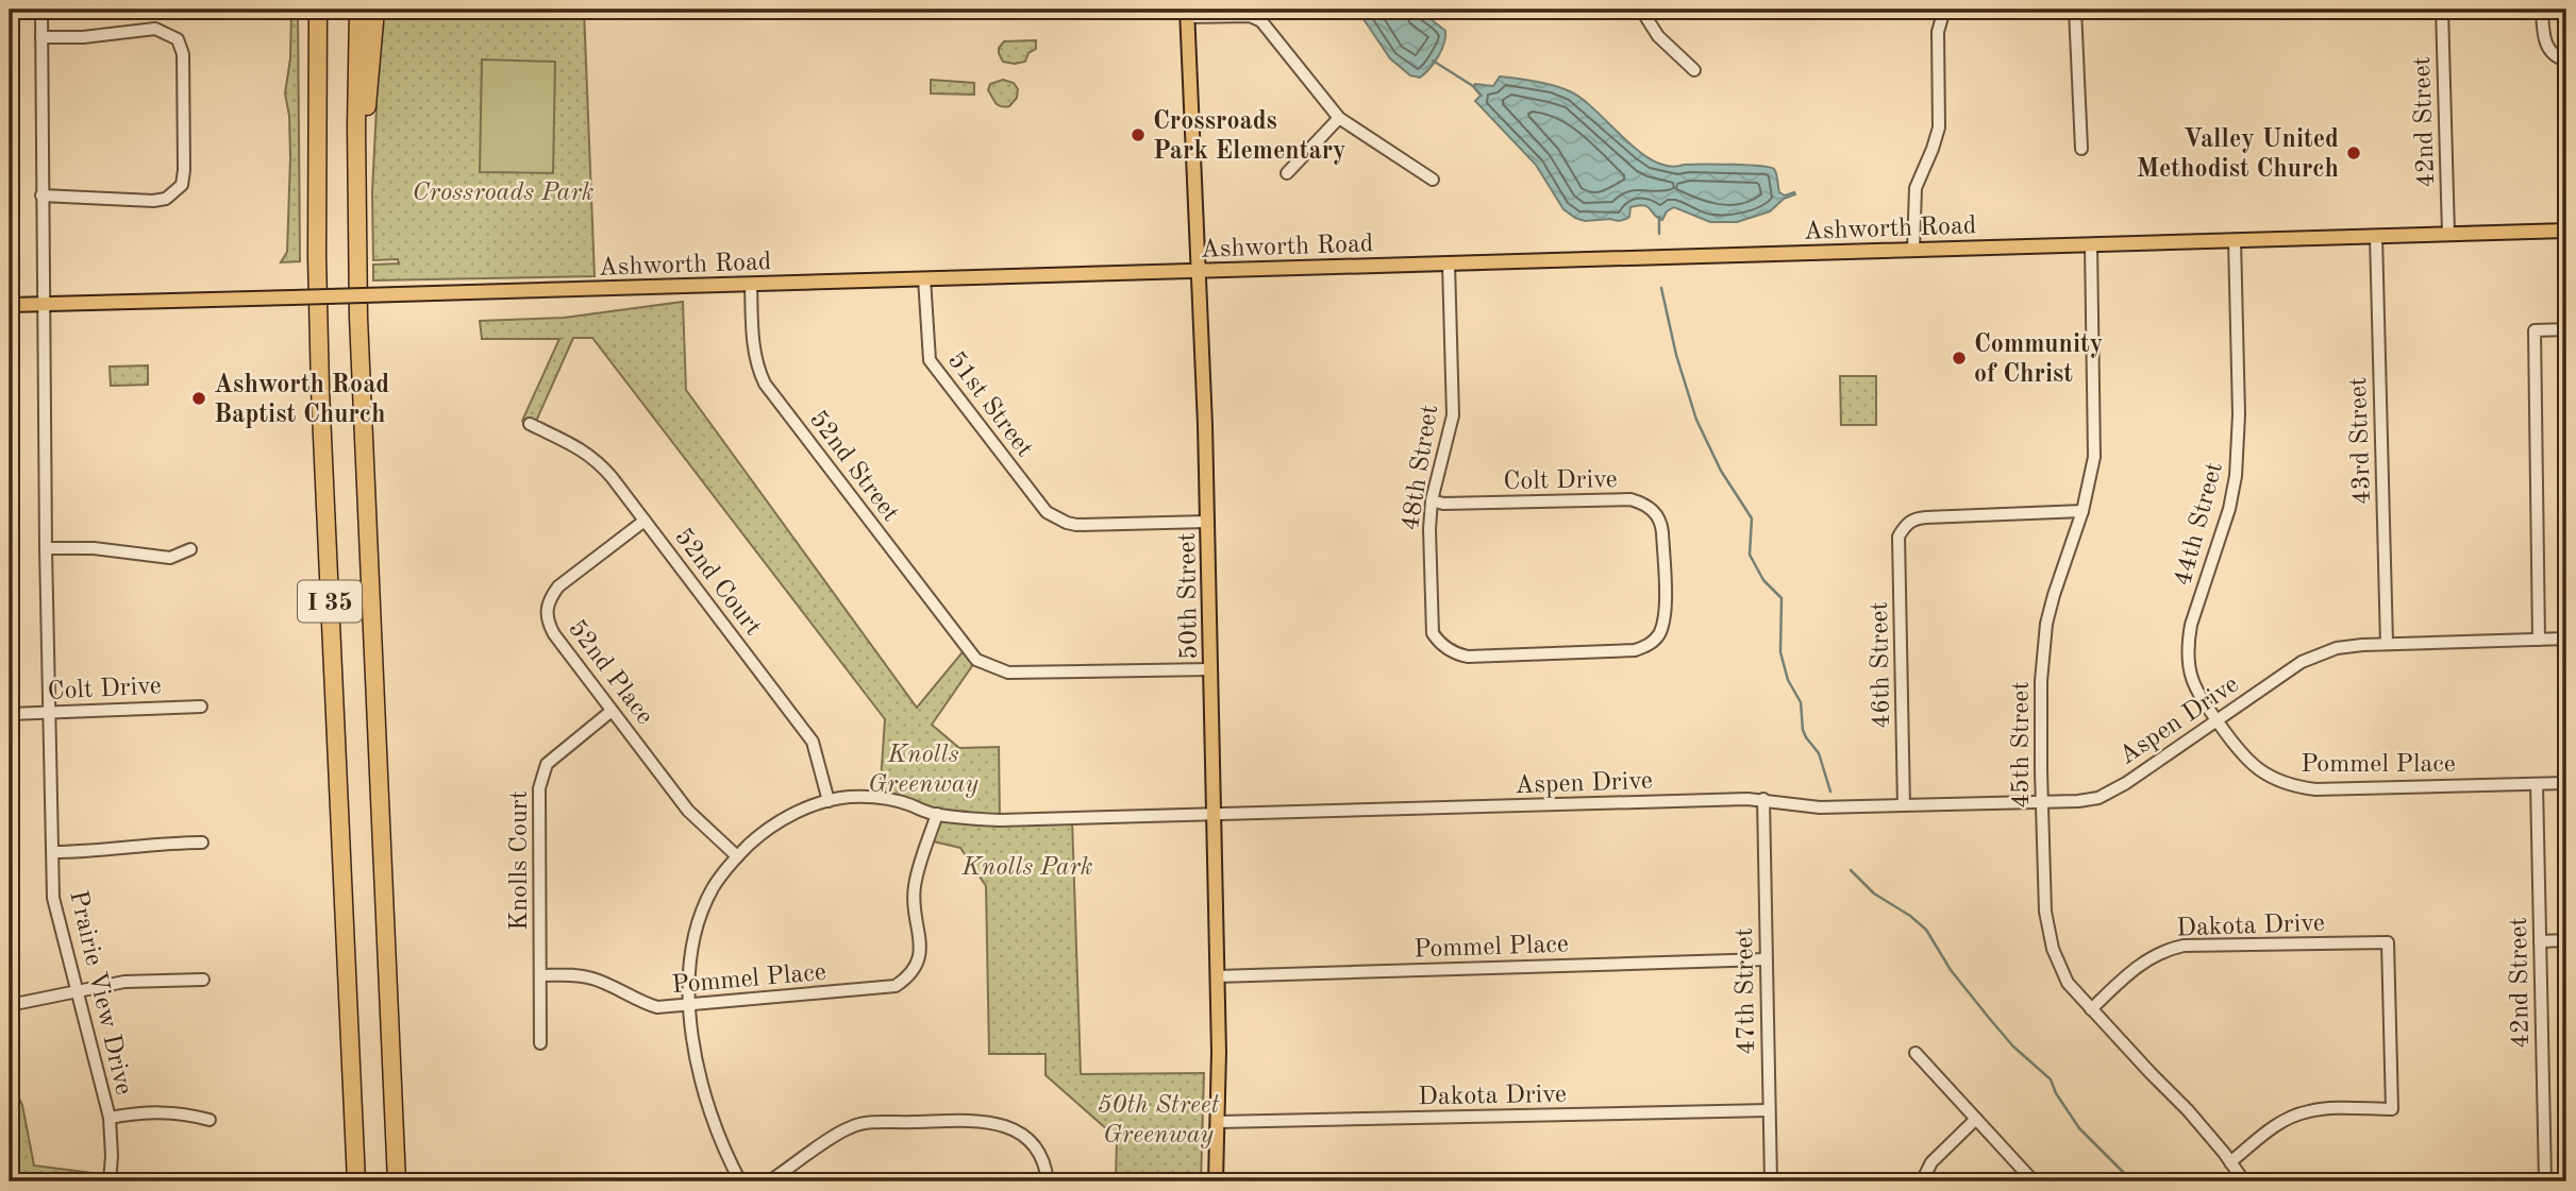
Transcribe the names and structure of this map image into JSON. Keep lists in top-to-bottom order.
{
  "streets": {
    "highway": ["I 35"],
    "main road": ["Ashworth Road", "50th Street"],
    "street": [
      "42nd Street",
      "51st Street",
      "43rd Street",
      "52nd Street",
      "48th Street",
      "Colt Drive",
      "44th Street",
      "52nd Court",
      "46th Street",
      "52nd Place",
      "Aspen Drive",
      "45th Street",
      "Pommel Place",
      "Knolls Court",
      "Dakota Drive",
      "47th Street",
      "Prairie View Drive"
    ]
  },
  "crossings": [
    ["42nd Street", "Ashworth Road"],
    ["42nd Street", "Pommel Place"],
    ["Ashworth Road", "51st Street"],
    ["Ashworth Road", "43rd Street"],
    ["Ashworth Road", "52nd Street"],
    ["Ashworth Road", "48th Street"],
    ["Ashworth Road", "44th Street"],
    ["Ashworth Road", "50th Street"],
    ["Ashworth Road", "45th Street"],
    ["Ashworth Road", "Prairie View Drive"],
    ["51st Street", "50th Street"],
    ["43rd Street", "Aspen Drive"],
    ["52nd Street", "50th Street"],
    ["48th Street", "Colt Drive"],
    ["Colt Drive", "Prairie View Drive"],
    ["44th Street", "Aspen Drive"],
    ["44th Street", "Pommel Place"],
    ["52nd Court", "52nd Place"],
    ["52nd Court", "Aspen Drive"],
    ["50th Street", "Aspen Drive"],
    ["50th Street", "Pommel Place"],
    ["50th Street", "Dakota Drive"],
    ["46th Street", "Aspen Drive"],
    ["46th Street", "45th Street"],
    ["52nd Place", "Aspen Drive"],
    ["52nd Place", "Knolls Court"],
    ["Aspen Drive", "45th Street"],
    ["Aspen Drive", "Pommel Place"],
    ["Aspen Drive", "47th Street"],
    ["45th Street", "Dakota Drive"],
    ["Pommel Place", "Knolls Court"],
    ["Pommel Place", "47th Street"],
    ["Dakota Drive", "47th Street"]
  ],
  "parks": [
    "Crossroads Park",
    "Knolls Greenway",
    "Knolls Park",
    "50th Street Greenway"
  ],
  "places": [
    "Crossroads Park Elementary",
    "Valley United Methodist Church",
    "Community of Christ",
    "Ashworth Road Baptist Church"
  ]
}
